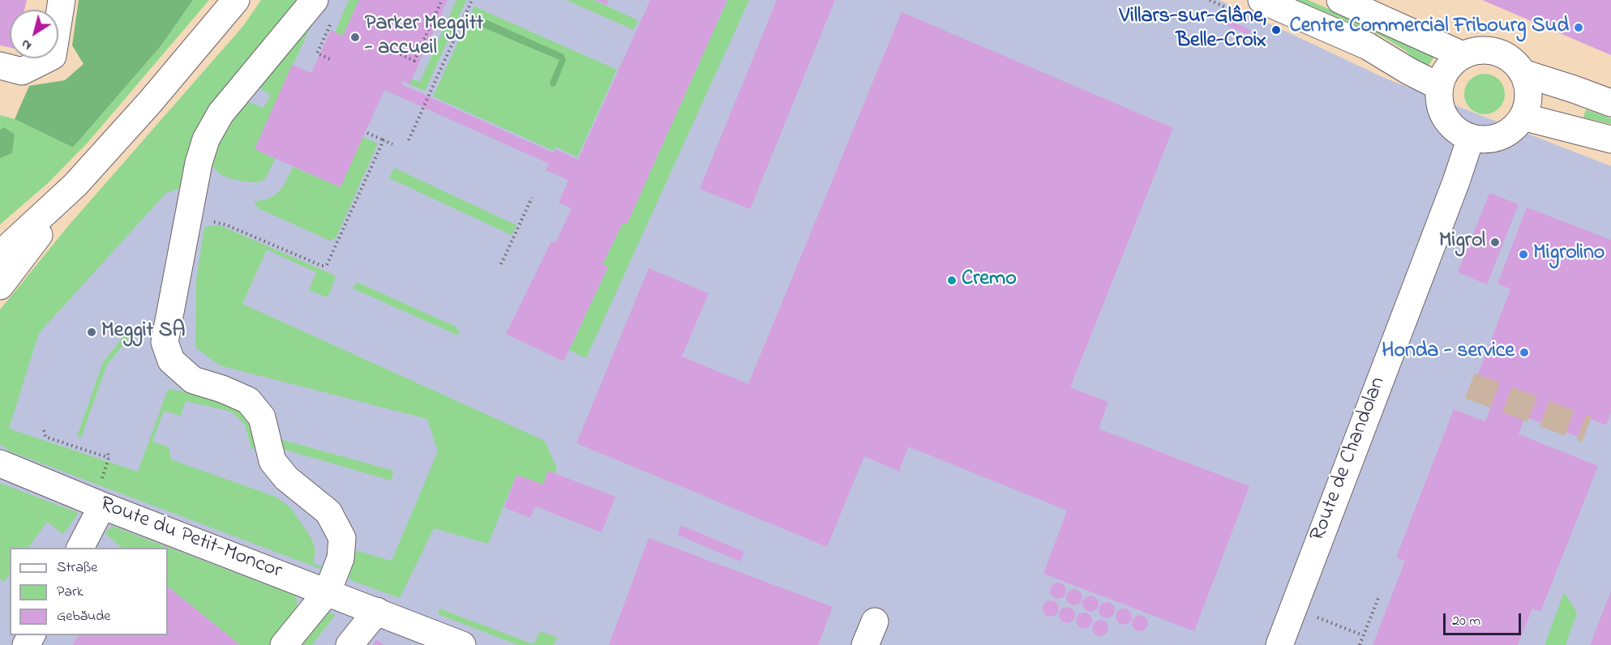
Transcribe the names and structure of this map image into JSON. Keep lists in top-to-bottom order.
{
  "streets": {
    "main road": ["Route de Chandolan", "Route du Petit-Moncor"]
  },
  "places": [
    "Centre Commercial Fribourg Sud",
    "Villars-sur-Glâne, Belle-Croix",
    "Parker Meggitt - accueil",
    "Migrol",
    "Migrolino",
    "Cremo",
    "Meggit SA",
    "Honda - service"
  ],
  "legend": ["Straße", "Park", "Gebäude"],
  "scale_bar": "20 m",
  "north": "bottom left"
}
